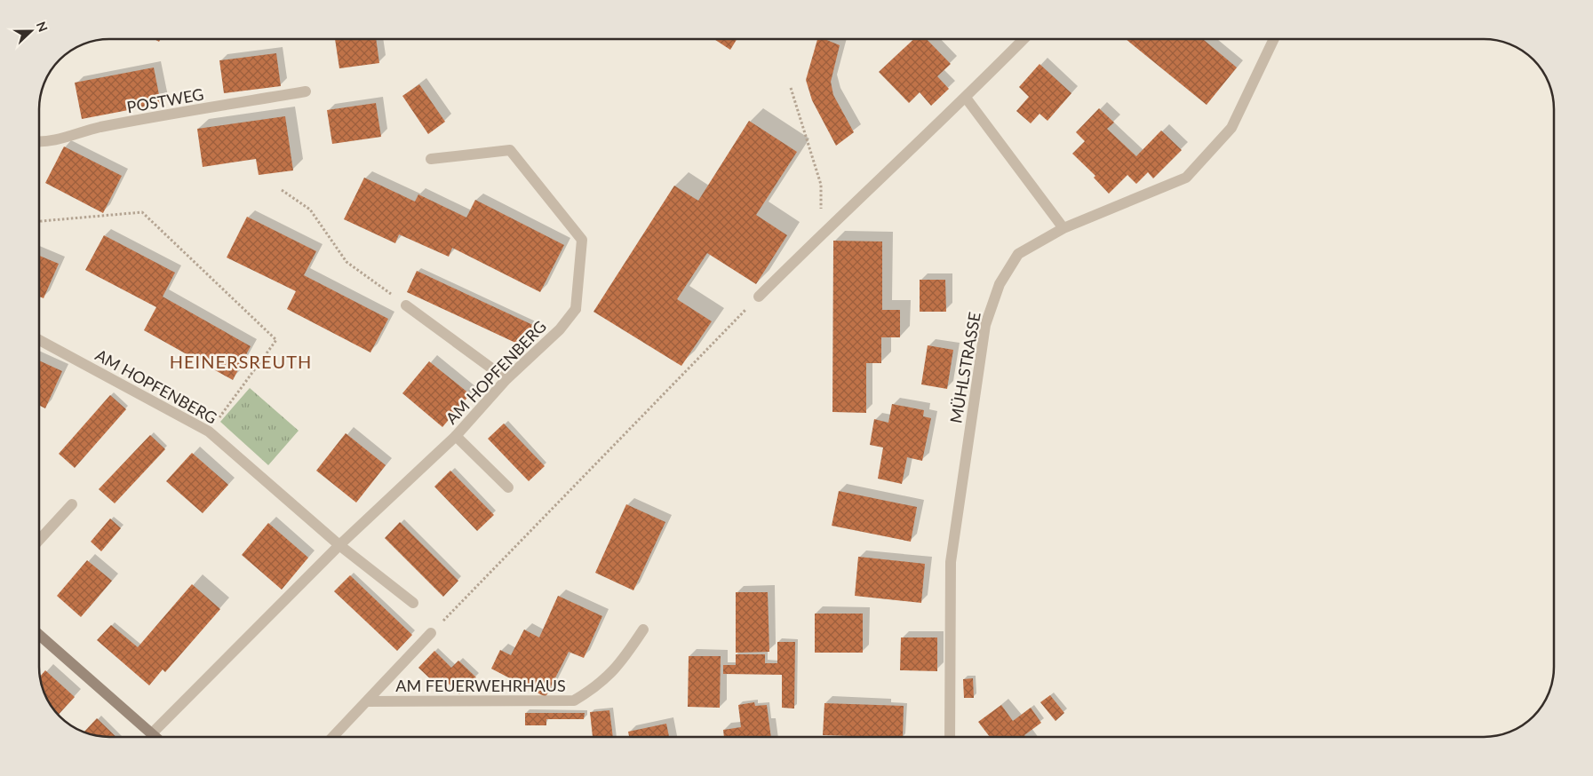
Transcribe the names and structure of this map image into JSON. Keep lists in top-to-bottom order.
{
  "streets": {
    "street": [
      "POSTWEG",
      "MÜHLSTRASSE",
      "AM HOPFENBERG",
      "AM FEUERWEHRHAUS"
    ]
  },
  "districts": ["HEINERSREUTH"],
  "north": "right"
}
